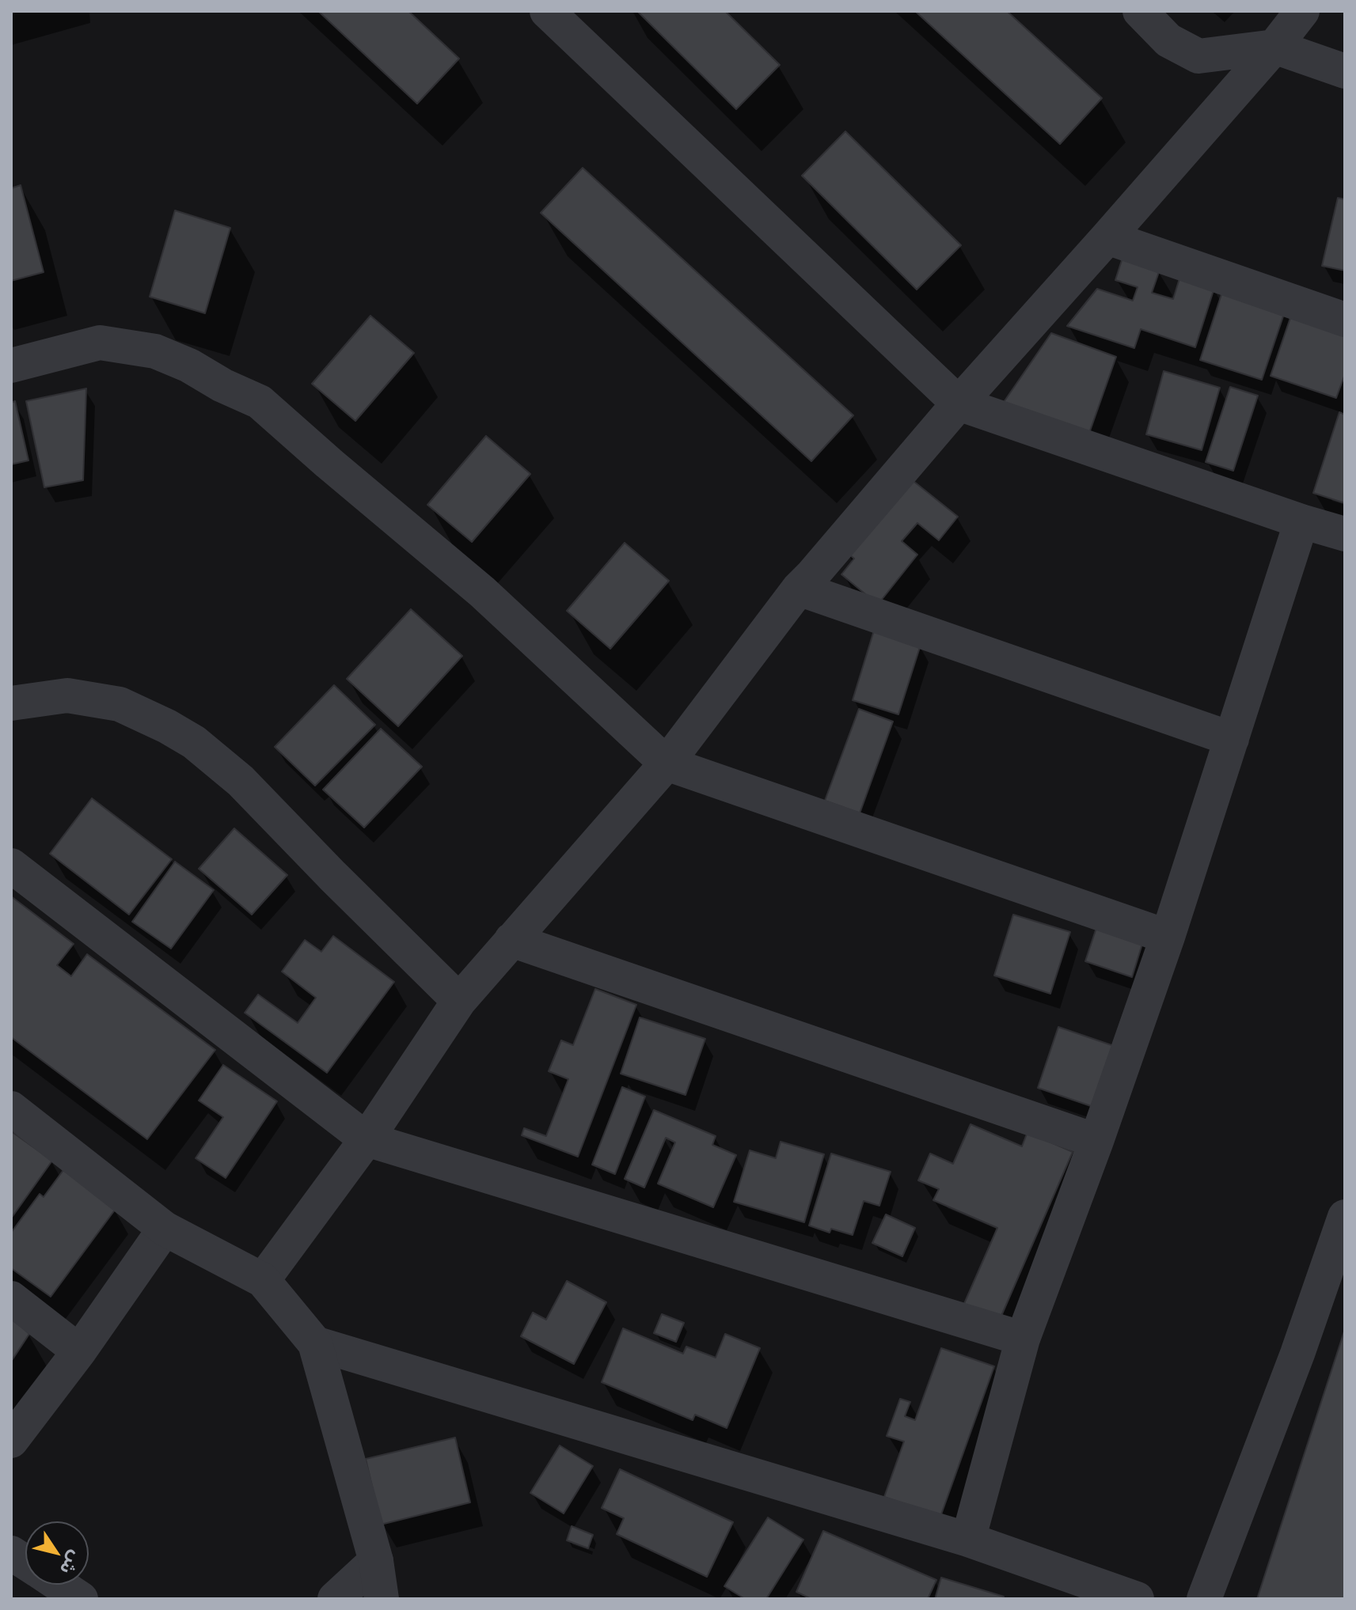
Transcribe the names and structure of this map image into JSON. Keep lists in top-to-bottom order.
{
  "north": "bottom right"
}
